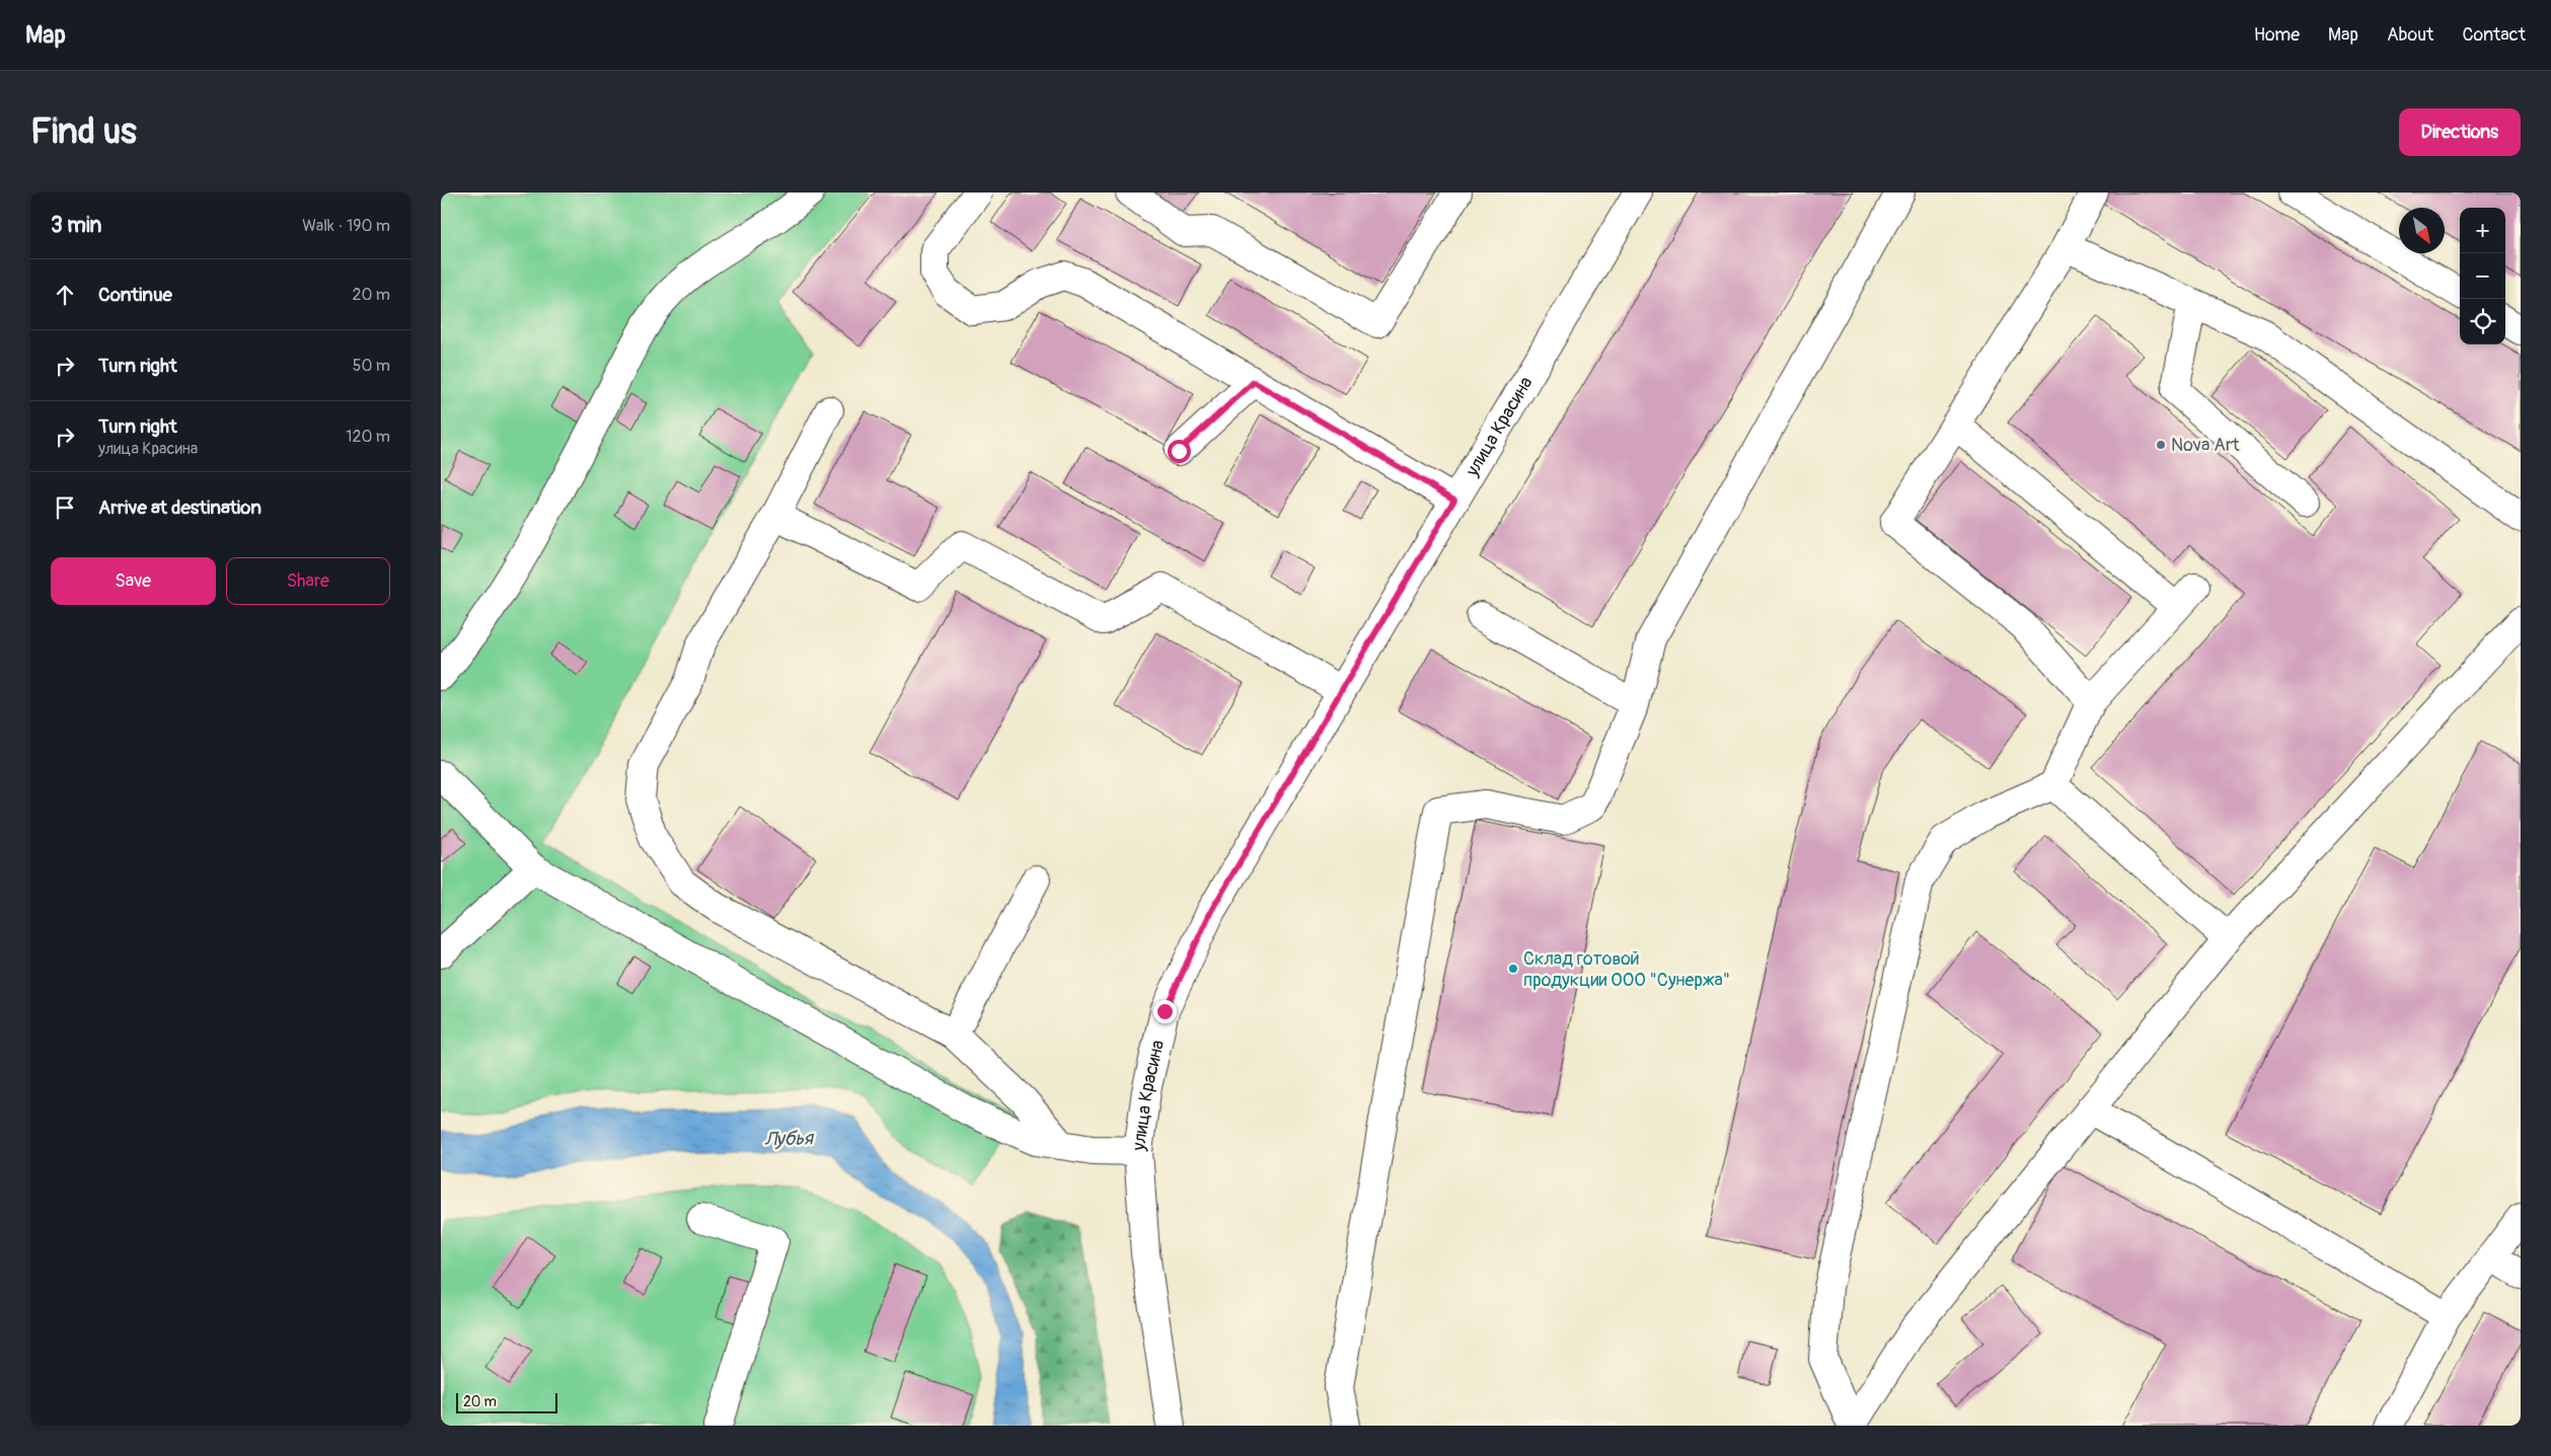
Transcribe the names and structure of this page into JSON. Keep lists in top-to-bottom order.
{
  "streets": {
    "main road": ["улица Красина"]
  },
  "water": ["Лубья"],
  "places": ["Nova Art", "Склад готовой продукции ООО \"Сунержа\""],
  "scale_bar": "20 m",
  "north": "bottom right",
  "page": {
    "header": "Map",
    "nav": [
      "Home",
      "Map",
      "About",
      "Contact"
    ],
    "buttons": [
      "Directions",
      ["Save", "Share"]
    ],
    "title": "Find us",
    "heading": ["3 min", "Walk · 190 m"],
    "map_buttons": ["+", "−"],
    "list": [
      ["Continue", "20 m"],
      ["Turn right", "50 m"],
      ["Turn right", "улица Красина", "120 m"],
      "Arrive at destination"
    ],
    "scale": "20 m"
  }
}
